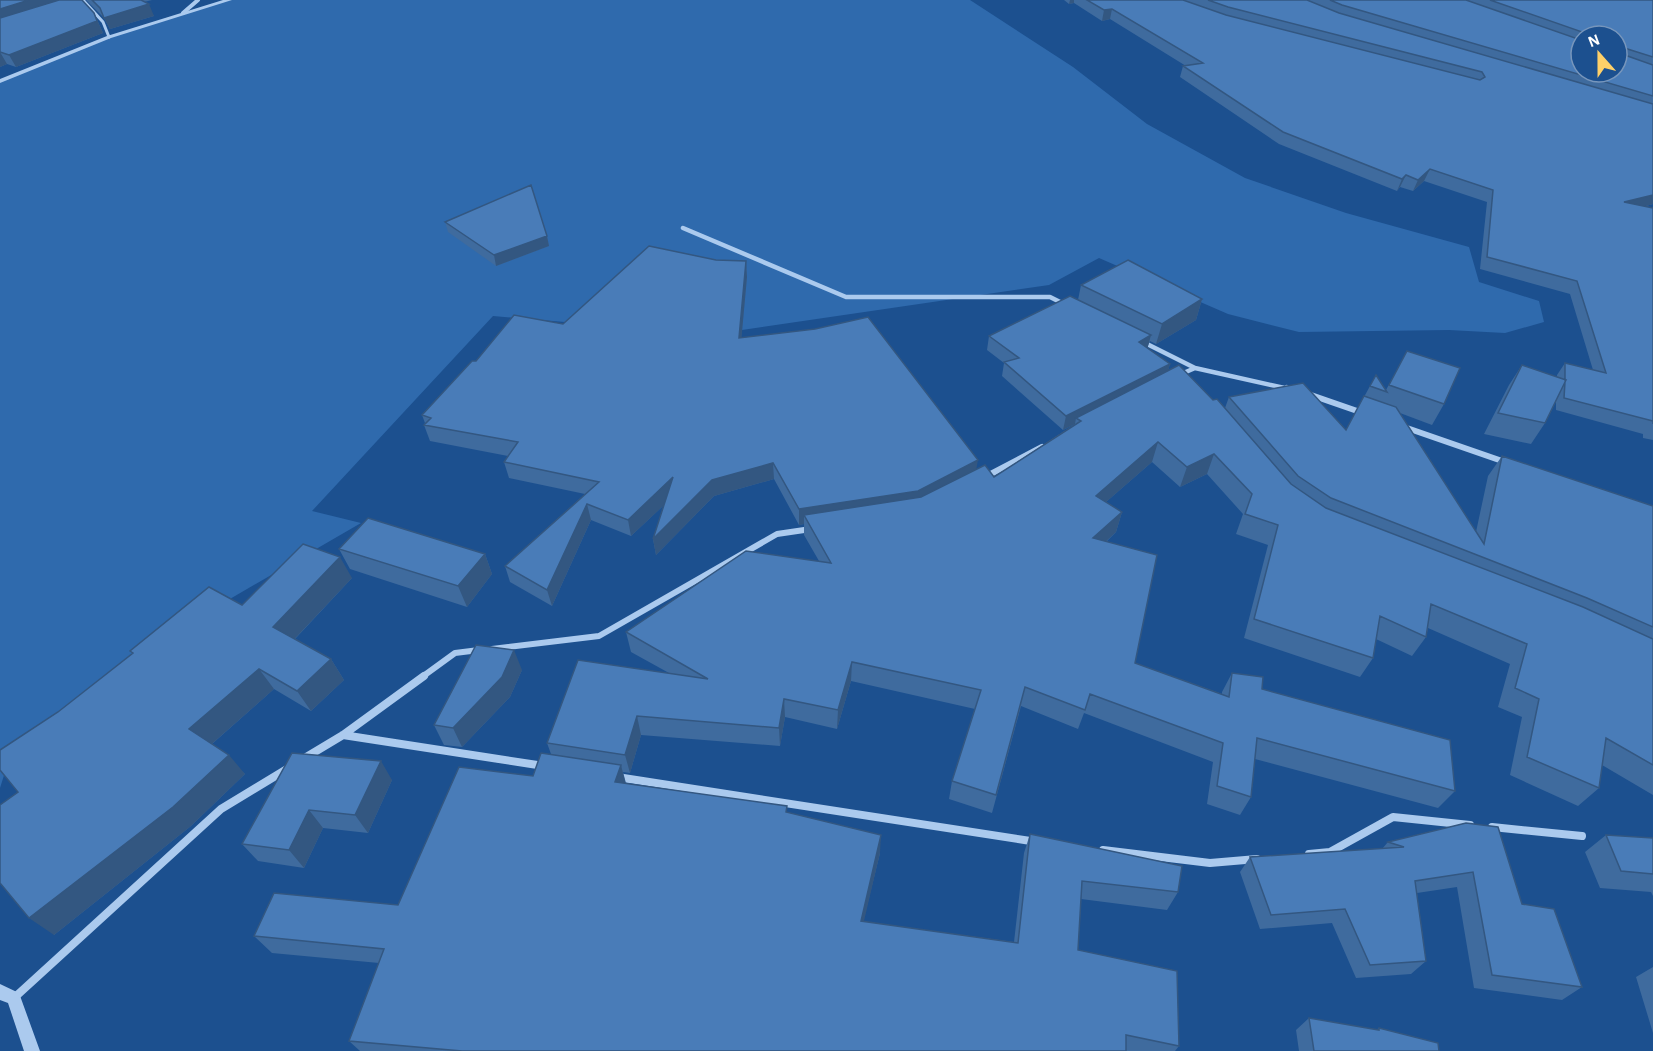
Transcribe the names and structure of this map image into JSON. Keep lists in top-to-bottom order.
{
  "north": "top"
}
